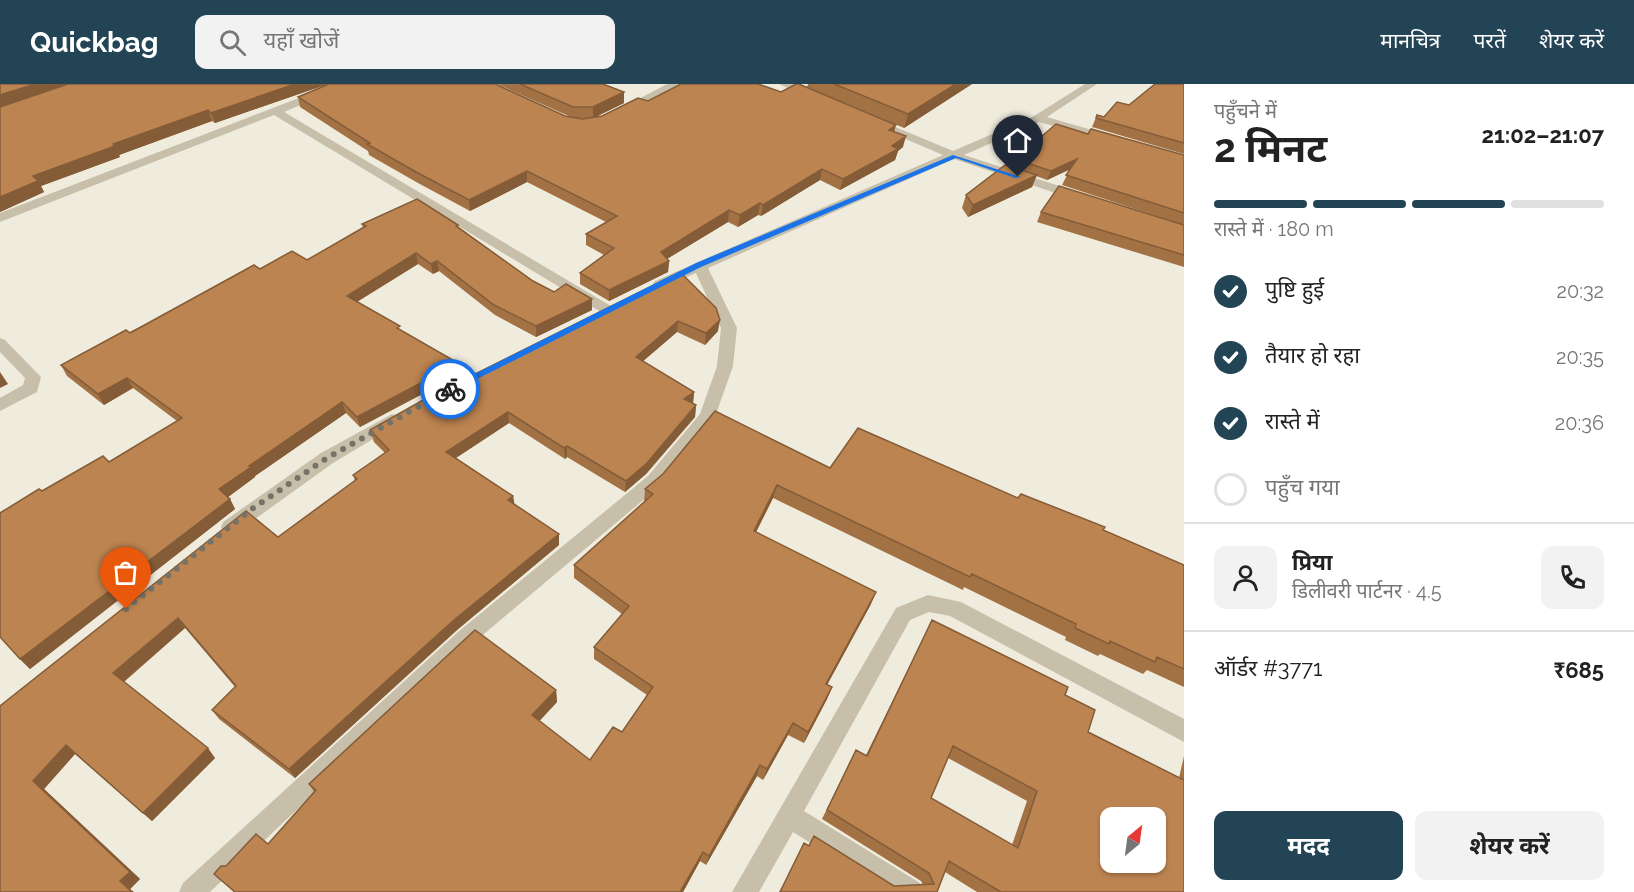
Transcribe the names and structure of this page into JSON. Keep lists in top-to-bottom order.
{
  "north": "top right",
  "page": {
    "header": "Quickbag",
    "search": "यहाँ खोजें",
    "nav": ["मानचित्र", "परतें", "शेयर करें"],
    "heading": ["2 मिनट", "पहुँचने में", "21:02–21:07"],
    "panel": [
      "प्रिया",
      "डिलीवरी पार्टनर · 4.5",
      "ऑर्डर #3771",
      "₹685"
    ],
    "bar": "रास्ते में · 180 m",
    "list": [
      ["पुष्टि हुई", "20:32"],
      ["तैयार हो रहा", "20:35"],
      ["रास्ते में", "20:36"],
      "पहुँच गया"
    ],
    "buttons": ["मदद", "शेयर करें"]
  }
}
